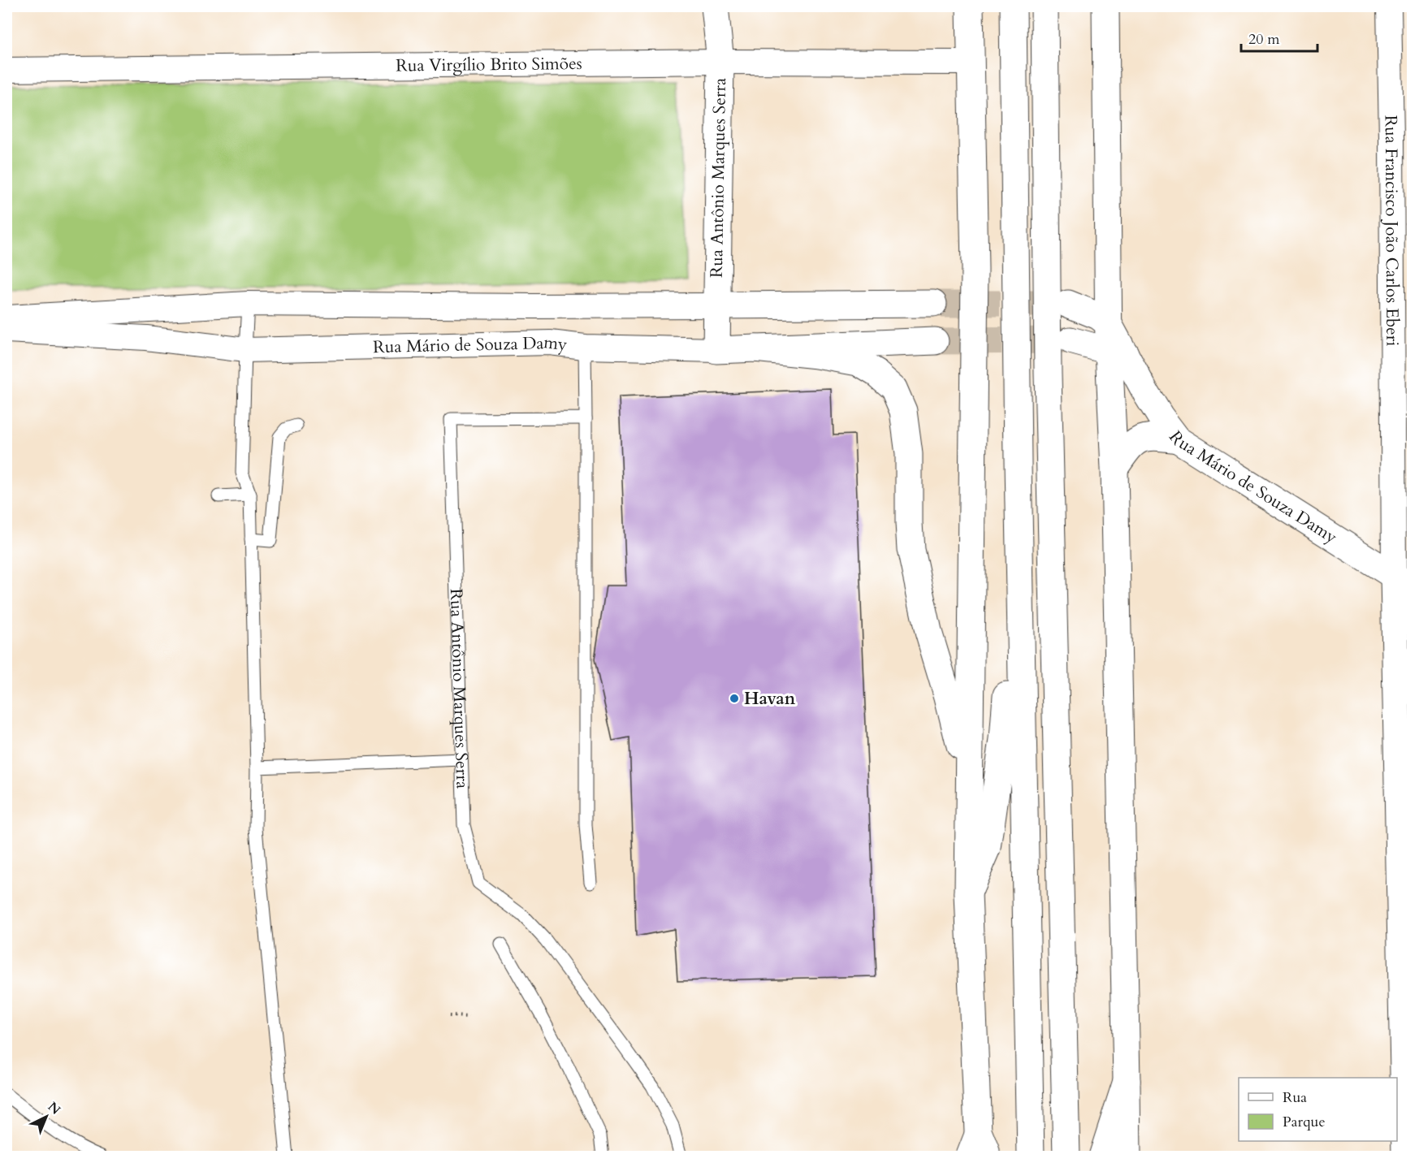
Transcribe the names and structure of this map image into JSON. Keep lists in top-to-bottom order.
{
  "streets": {
    "main road": ["Rua Antônio Marques Serra", "Rua Francisco João Carlos Eberi", "Rua Mário de Souza Damy"],
    "street": ["Rua Virgílio Brito Simões"]
  },
  "crossings": [
    ["Rua Virgílio Brito Simões", "Rua Antônio Marques Serra"],
    ["Rua Antônio Marques Serra", "Rua Mário de Souza Damy"],
    ["Rua Francisco João Carlos Eberi", "Rua Mário de Souza Damy"]
  ],
  "places": ["Havan"],
  "legend": ["Rua", "Parque"],
  "scale_bar": "20 m",
  "north": "top right"
}
